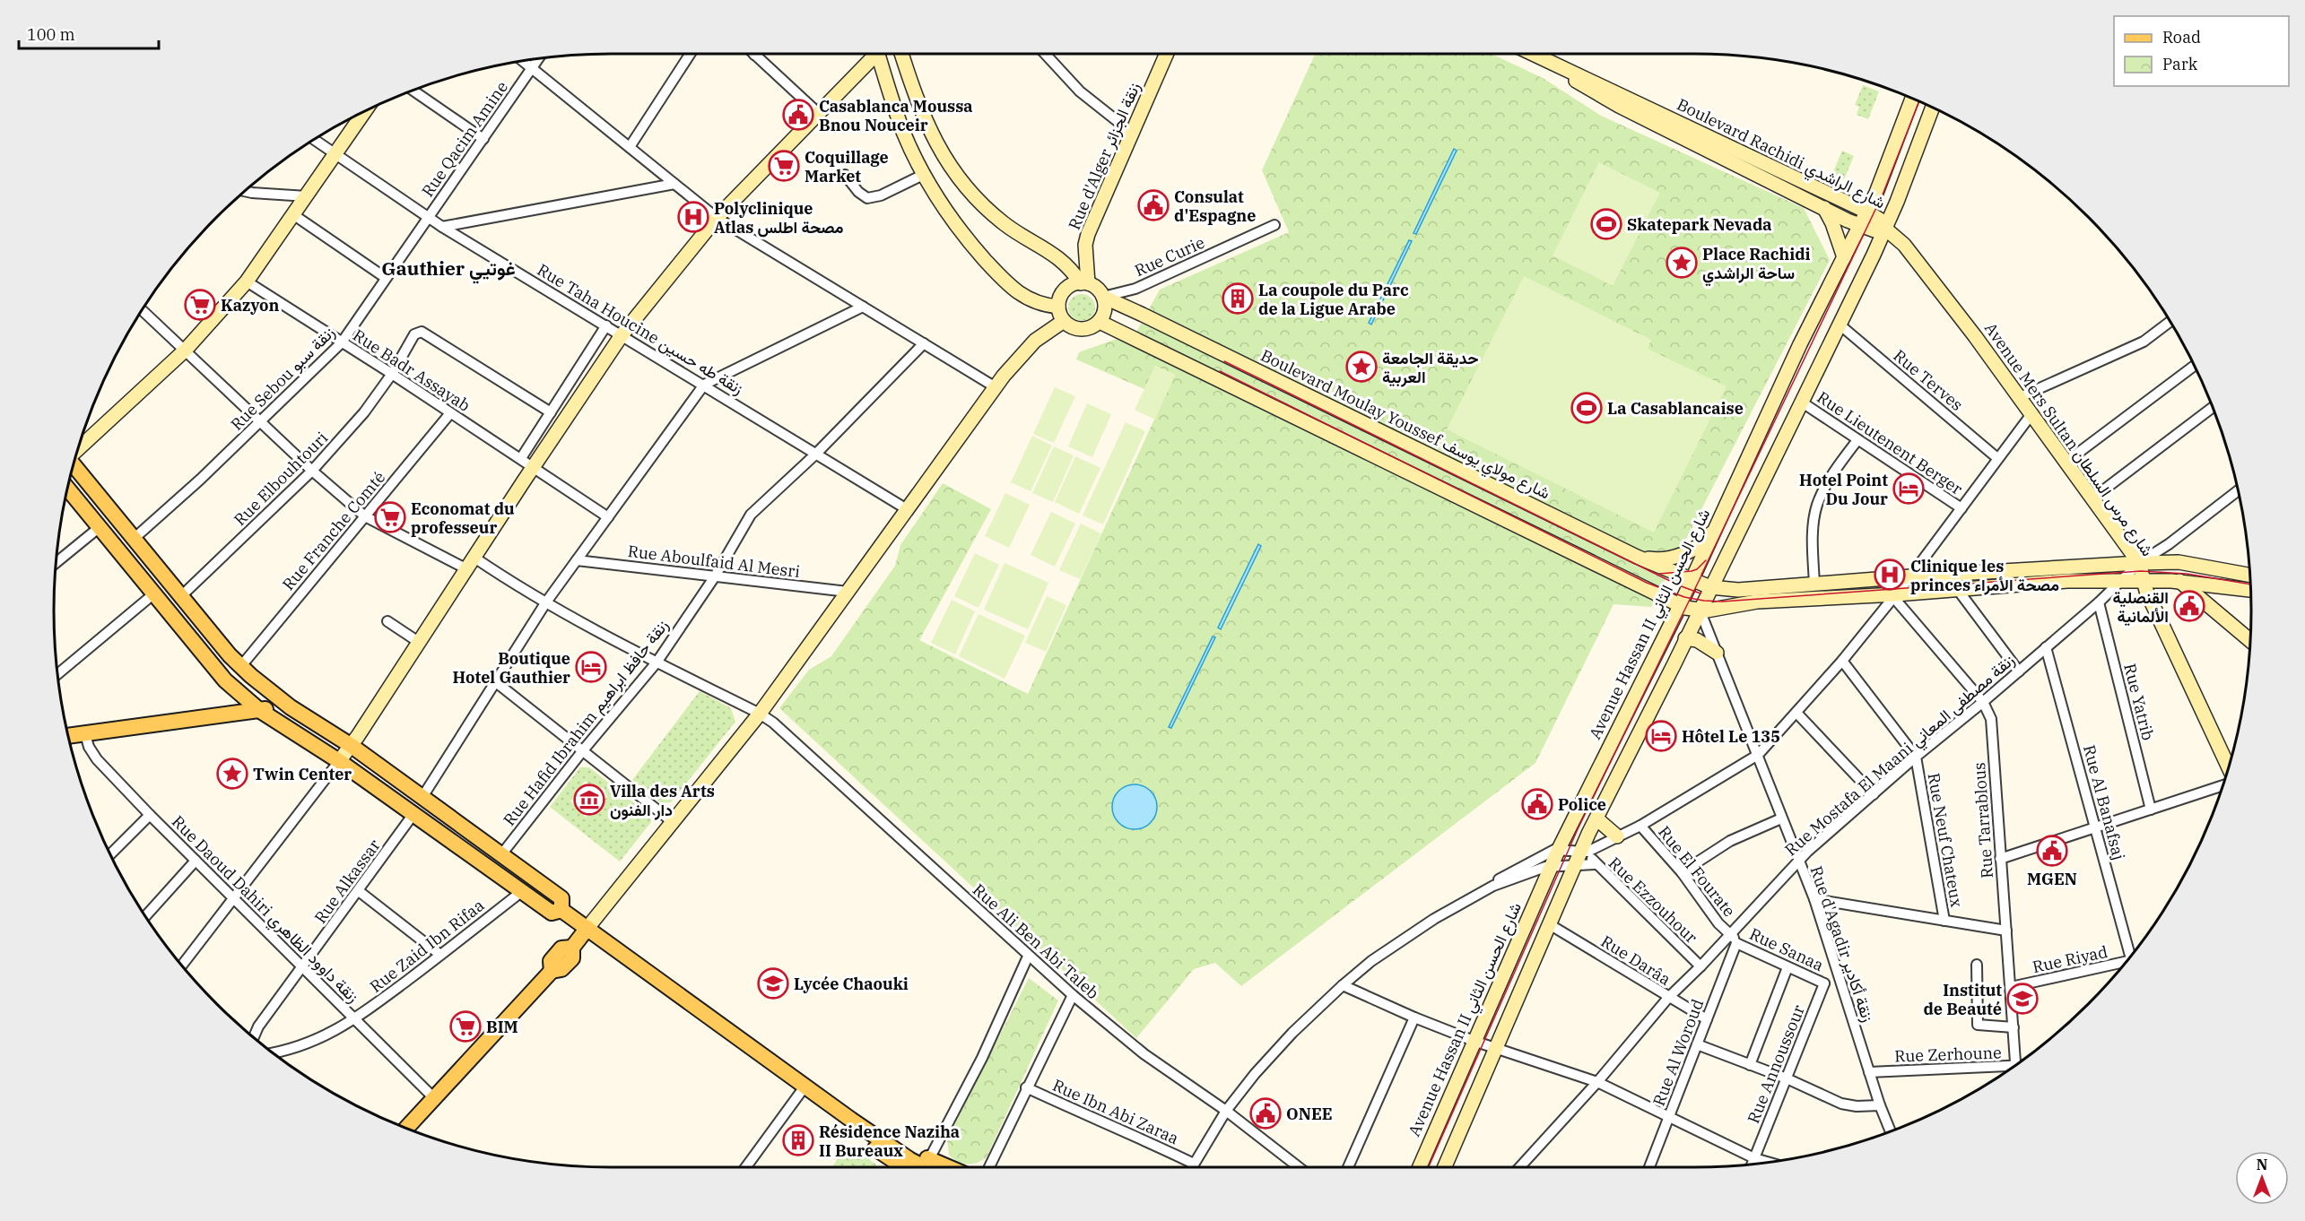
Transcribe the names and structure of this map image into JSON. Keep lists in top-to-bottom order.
{
  "streets": {
    "main road": [
      "Boulevard Rachidi شارع الراشدي",
      "Rue d'Alger زنقة الجزائر",
      "Boulevard Moulay Youssef شارع مولاي يوسف",
      "Avenue Mers Sultan شارع مرس السلطان",
      "Avenue Hassan II شارع الحسن الثاني"
    ],
    "street": [
      "Rue Qacim Amine",
      "Rue Curie",
      "Rue Taha Houcine زنقة طه حسين",
      "Rue Badr Assayab",
      "Rue Sebou زنقة سبو",
      "Rue Terves",
      "Rue Lieutenent Berger",
      "Rue Elbouhtouri",
      "Rue Franche Comté",
      "Rue Aboulfaid Al Mesri",
      "Rue Yatrib",
      "Rue Hafid Ibrahim زنقة حافظ ابراهيم",
      "Rue Mostafa El Maani زنقة مصطفى المعاني",
      "Rue Al Banafsaj",
      "Rue Tarrablous",
      "Rue Neuf Chateux",
      "Rue El Fourate",
      "Rue Alkassar",
      "Rue Ezzouhour",
      "Rue Daoud Dahiri زنقة داوود الظاهري",
      "Rue Ali Ben Abi Taleb",
      "Rue d'Agadir زنقة أكادير",
      "Rue Zaid Ibn Rifaa",
      "Rue Sanaa",
      "Rue Riyad",
      "Rue Darâa",
      "Rue Al Woroud",
      "Rue Zerhoune",
      "Rue Annoussour",
      "Rue Ibn Abi Zaraa"
    ]
  },
  "crossings": [
    ["Rue Qacim Amine", "Rue Taha Houcine زنقة طه حسين"],
    ["Rue Qacim Amine", "Rue Sebou زنقة سبو"],
    ["Boulevard Rachidi شارع الراشدي", "Avenue Mers Sultan شارع مرس السلطان"],
    ["Boulevard Rachidi شارع الراشدي", "Avenue Hassan II شارع الحسن الثاني"],
    ["Rue d'Alger زنقة الجزائر", "Rue Curie"],
    ["Rue d'Alger زنقة الجزائر", "Boulevard Moulay Youssef شارع مولاي يوسف"],
    ["Rue Curie", "Boulevard Moulay Youssef شارع مولاي يوسف"],
    ["Rue Taha Houcine زنقة طه حسين", "Rue Sebou زنقة سبو"],
    ["Rue Taha Houcine زنقة طه حسين", "Rue Hafid Ibrahim زنقة حافظ ابراهيم"],
    ["Rue Badr Assayab", "Rue Sebou زنقة سبو"],
    ["Rue Badr Assayab", "Rue Elbouhtouri"],
    ["Rue Badr Assayab", "Rue Franche Comté"],
    ["Rue Sebou زنقة سبو", "Rue Ali Ben Abi Taleb"],
    ["Boulevard Moulay Youssef شارع مولاي يوسف", "Avenue Mers Sultan شارع مرس السلطان"],
    ["Boulevard Moulay Youssef شارع مولاي يوسف", "Avenue Hassan II شارع الحسن الثاني"],
    ["Boulevard Moulay Youssef شارع مولاي يوسف", "Rue Mostafa El Maani زنقة مصطفى المعاني"],
    ["Avenue Mers Sultan شارع مرس السلطان", "Rue Mostafa El Maani زنقة مصطفى المعاني"],
    ["Rue Elbouhtouri", "Rue Ali Ben Abi Taleb"],
    ["Rue Franche Comté", "Rue Ali Ben Abi Taleb"],
    ["Rue Aboulfaid Al Mesri", "Rue Hafid Ibrahim زنقة حافظ ابراهيم"],
    ["Rue Yatrib", "Rue Mostafa El Maani زنقة مصطفى المعاني"],
    ["Rue Hafid Ibrahim زنقة حافظ ابراهيم", "Rue Ali Ben Abi Taleb"],
    ["Rue Mostafa El Maani زنقة مصطفى المعاني", "Rue Al Banafsaj"],
    ["Rue Mostafa El Maani زنقة مصطفى المعاني", "Rue Tarrablous"],
    ["Rue Mostafa El Maani زنقة مصطفى المعاني", "Rue Neuf Chateux"],
    ["Rue Mostafa El Maani زنقة مصطفى المعاني", "Rue El Fourate"],
    ["Rue Mostafa El Maani زنقة مصطفى المعاني", "Rue Ezzouhour"],
    ["Rue Mostafa El Maani زنقة مصطفى المعاني", "Rue d'Agadir زنقة أكادير"],
    ["Rue Mostafa El Maani زنقة مصطفى المعاني", "Rue Sanaa"],
    ["Rue Mostafa El Maani زنقة مصطفى المعاني", "Rue Darâa"],
    ["Rue Mostafa El Maani زنقة مصطفى المعاني", "Rue Al Woroud"],
    ["Rue Tarrablous", "Rue Riyad"],
    ["Rue El Fourate", "Rue Sanaa"],
    ["Rue El Fourate", "Rue Al Woroud"],
    ["Rue Alkassar", "Rue Daoud Dahiri زنقة داوود الظاهري"],
    ["Rue Daoud Dahiri زنقة داوود الظاهري", "Rue Zaid Ibn Rifaa"],
    ["Rue d'Agadir زنقة أكادير", "Rue Zerhoune"],
    ["Rue Sanaa", "Rue Al Woroud"],
    ["Rue Sanaa", "Rue Annoussour"],
    ["Rue Darâa", "Rue Al Woroud"]
  ],
  "districts": ["Gauthier غوتيي"],
  "places": {
    "public building": [
      "Casablanca Moussa Bnou Nouceir",
      "Consulat d'Espagne",
      "القنصلية الألمانية",
      "Police",
      "MGEN",
      "ONEE"
    ],
    "supermarket": [
      "Coquillage Market",
      "Kazyon",
      "Economat du professeur",
      "BIM"
    ],
    "hospital": ["Polyclinique Atlas مصحة اطلس", "Clinique les princes مصحة الأمراء"],
    "sports": ["Skatepark Nevada", "La Casablancaise"],
    "place": ["Place Rachidi ساحة الراشدي", "حديقة الجامعة العربية", "Twin Center"],
    "building": ["La coupole du Parc de la Ligue Arabe", "Résidence Naziha II Bureaux"],
    "hotel": ["Hotel Point Du Jour", "Boutique Hotel Gauthier", "Hôtel Le 135"],
    "museum": ["Villa des Arts دار الفنون"],
    "school or university": ["Lycée Chaouki", "Institut de Beauté"]
  },
  "legend": ["Road", "Park"],
  "scale_bar": "100 m",
  "north": "top"
}
